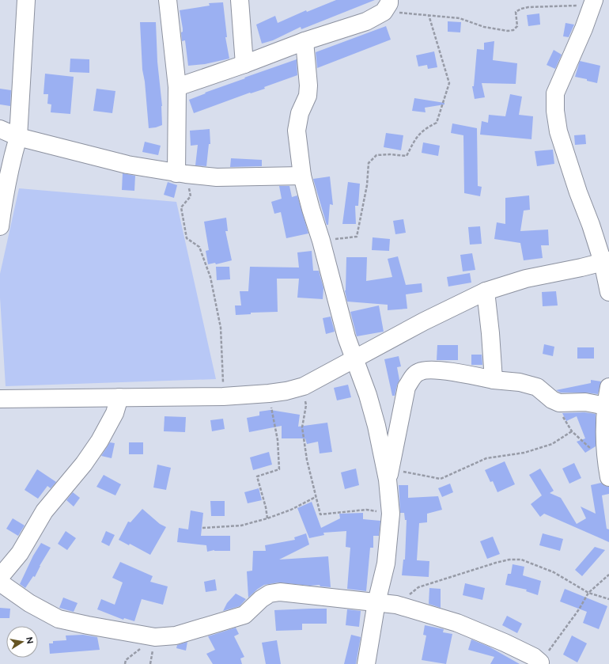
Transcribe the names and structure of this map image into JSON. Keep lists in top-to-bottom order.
{
  "north": "right"
}
